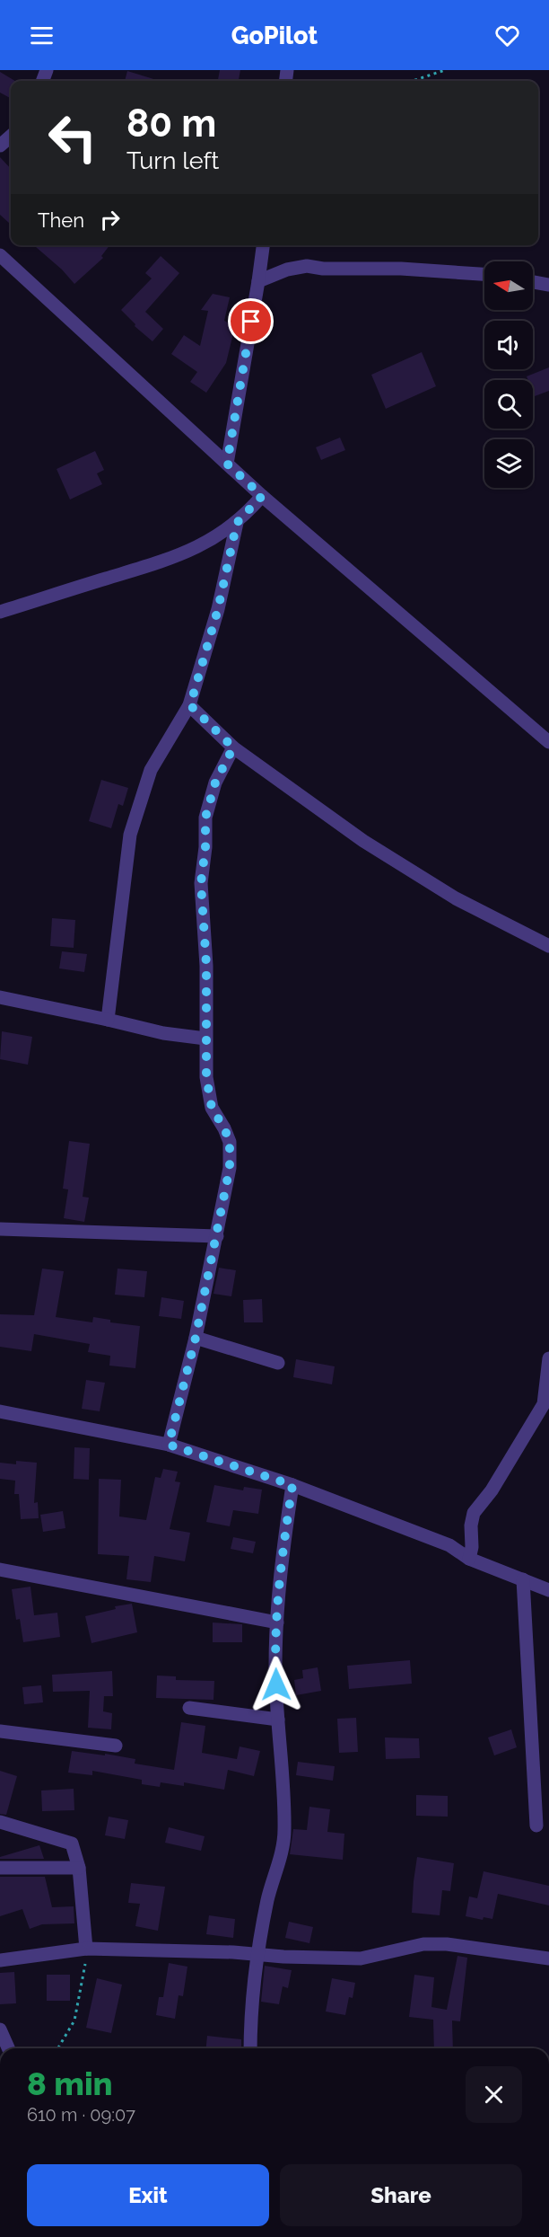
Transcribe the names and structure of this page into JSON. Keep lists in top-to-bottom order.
{
  "north": "left",
  "page": {
    "header": "GoPilot",
    "turn": ["80 m", "Turn left"],
    "then": "Then",
    "heading": ["8 min", "610 m · 09:07"],
    "buttons": ["Exit", "Share"]
  }
}
